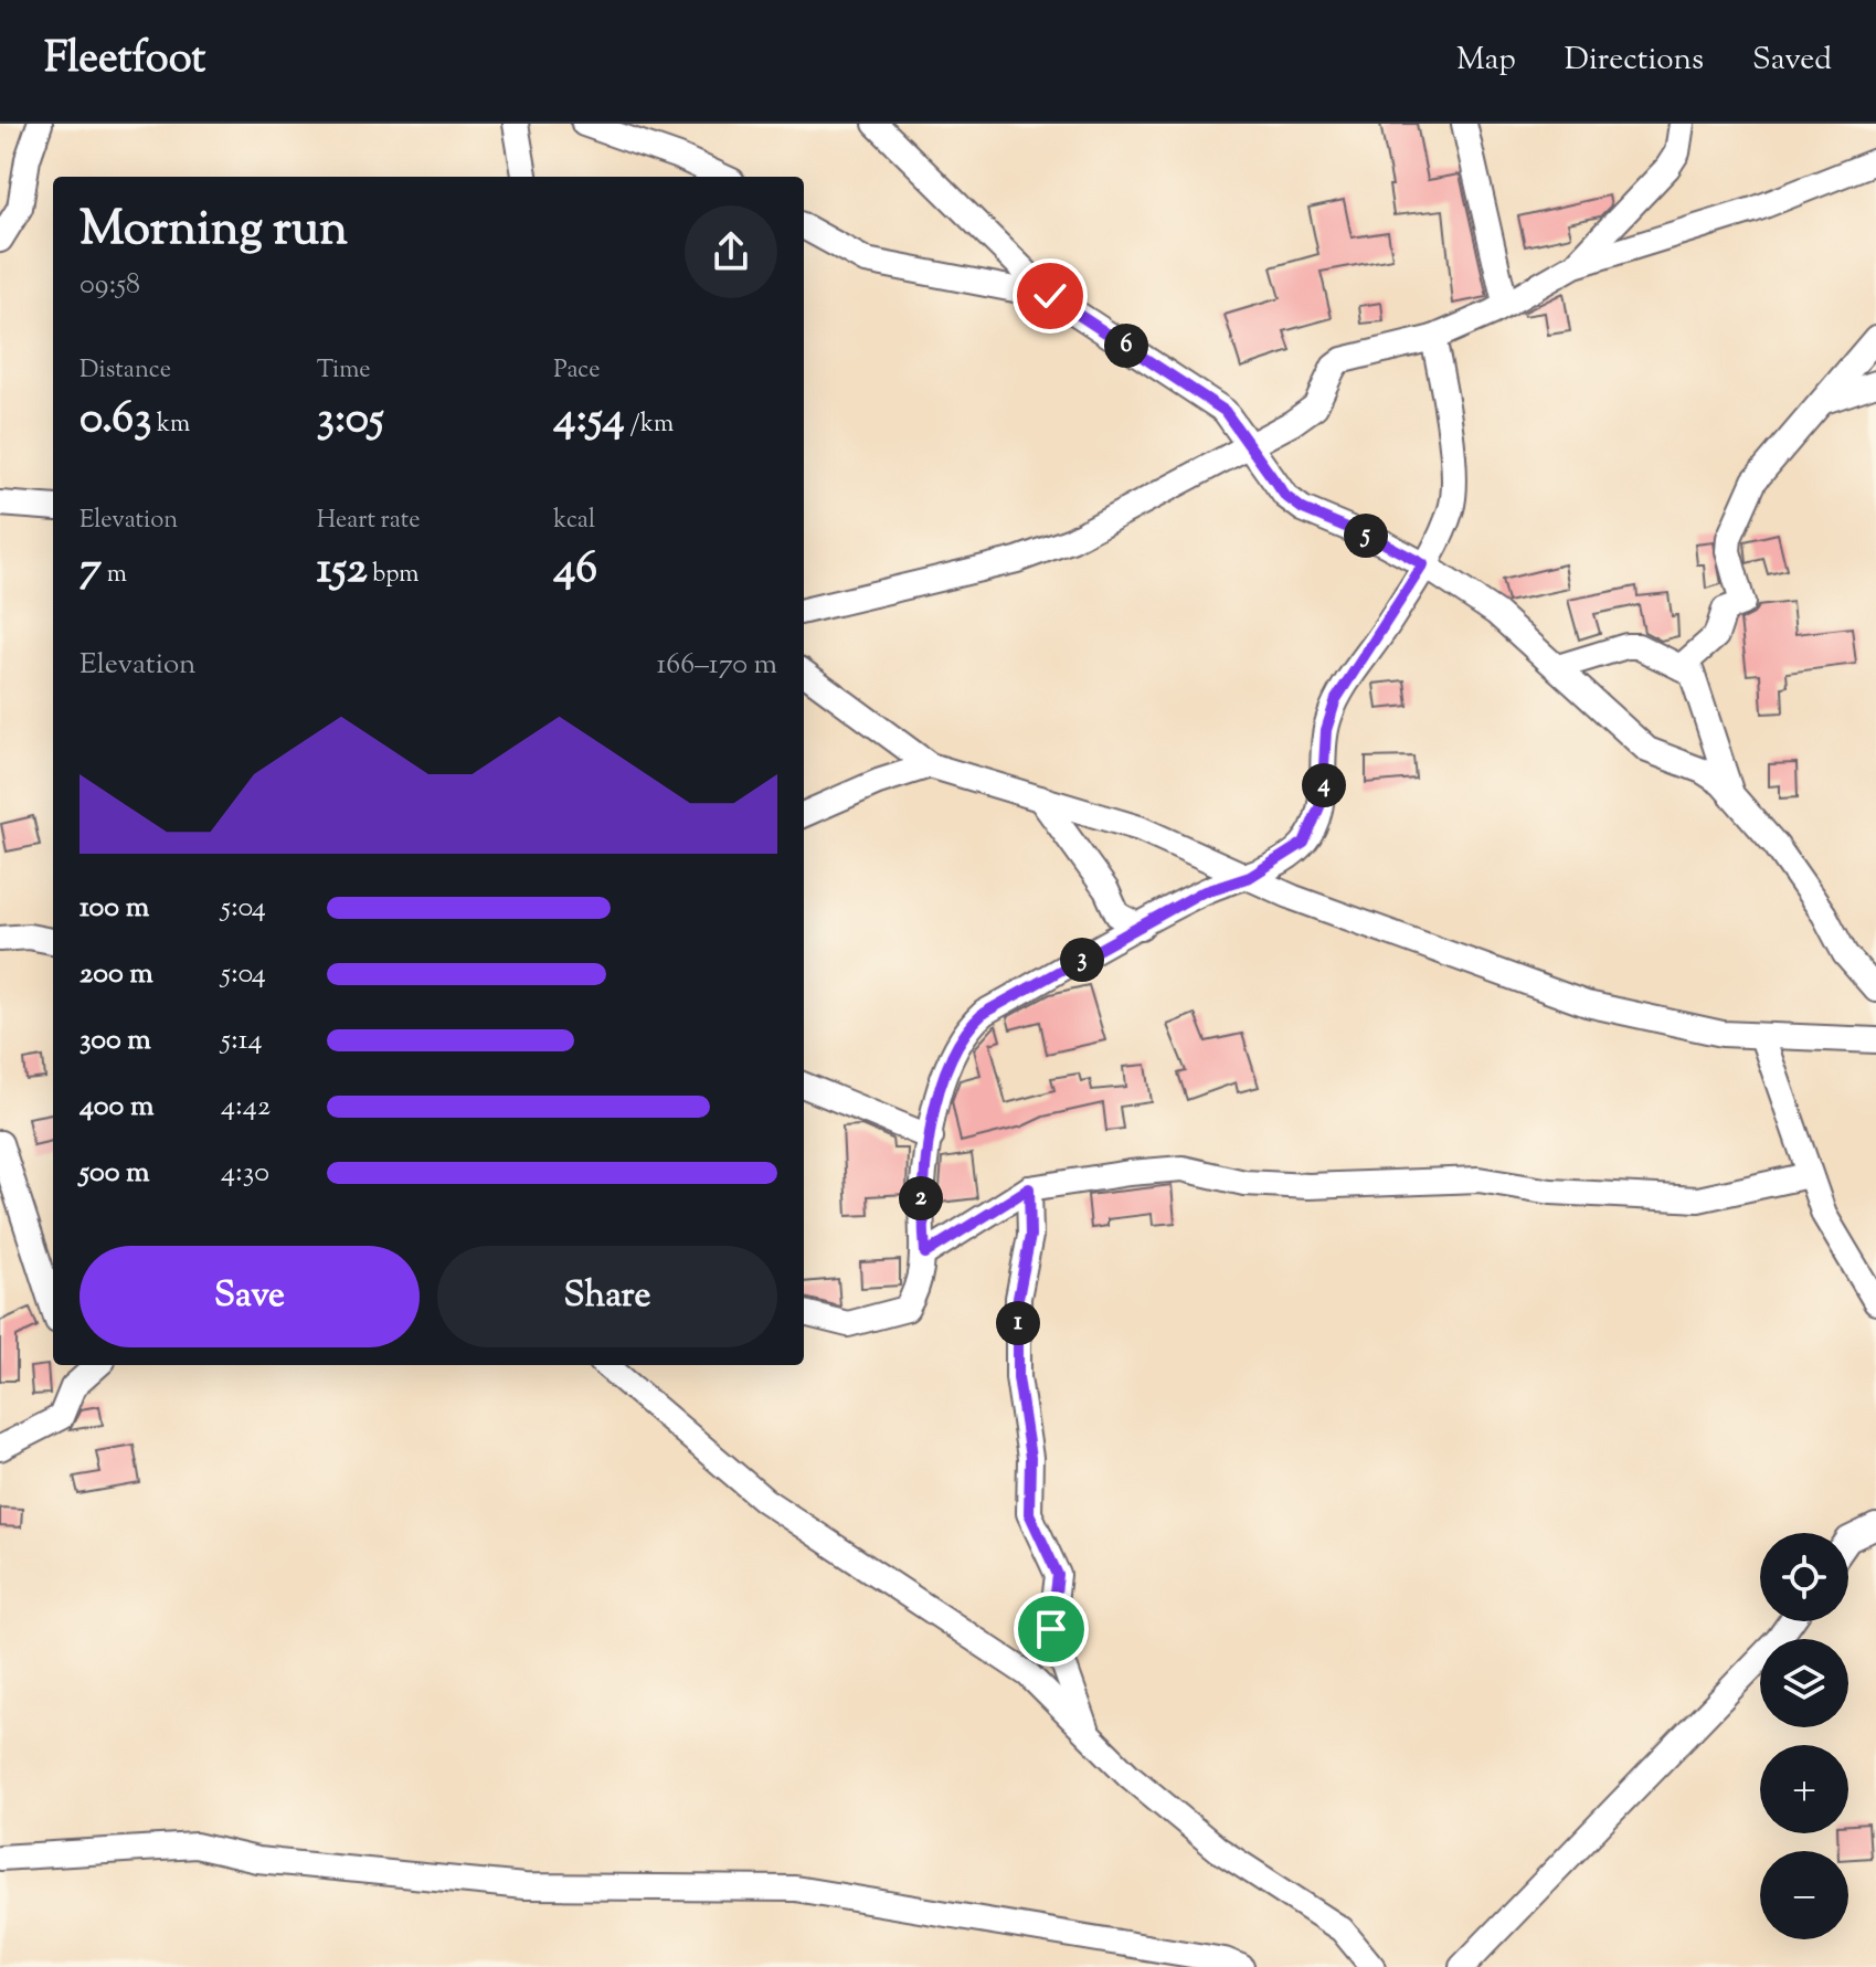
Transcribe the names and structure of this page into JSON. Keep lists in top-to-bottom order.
{
  "page": {
    "header": "Fleetfoot",
    "nav": ["Map", "Directions", "Saved"],
    "heading": ["Morning run", "09:58"],
    "pins": [
      "6",
      "5",
      "4",
      "3",
      "2",
      "1"
    ],
    "stats": [
      ["Distance", "0.63 km"],
      ["Time", "3:05"],
      ["Pace", "4:54 /km"],
      ["Elevation", "7 m"],
      ["Heart rate", "152 bpm"],
      ["kcal", "46"]
    ],
    "chart": ["Elevation", "166–170 m"],
    "list": [
      {
        "name": "100 m",
        "note": "5:04"
      },
      {
        "name": "200 m",
        "note": "5:04"
      },
      {
        "name": "300 m",
        "note": "5:14"
      },
      {
        "name": "400 m",
        "note": "4:42"
      },
      {
        "name": "500 m",
        "note": "4:30"
      }
    ],
    "buttons": ["Save", "Share"],
    "map_buttons": ["+", "−"]
  }
}
